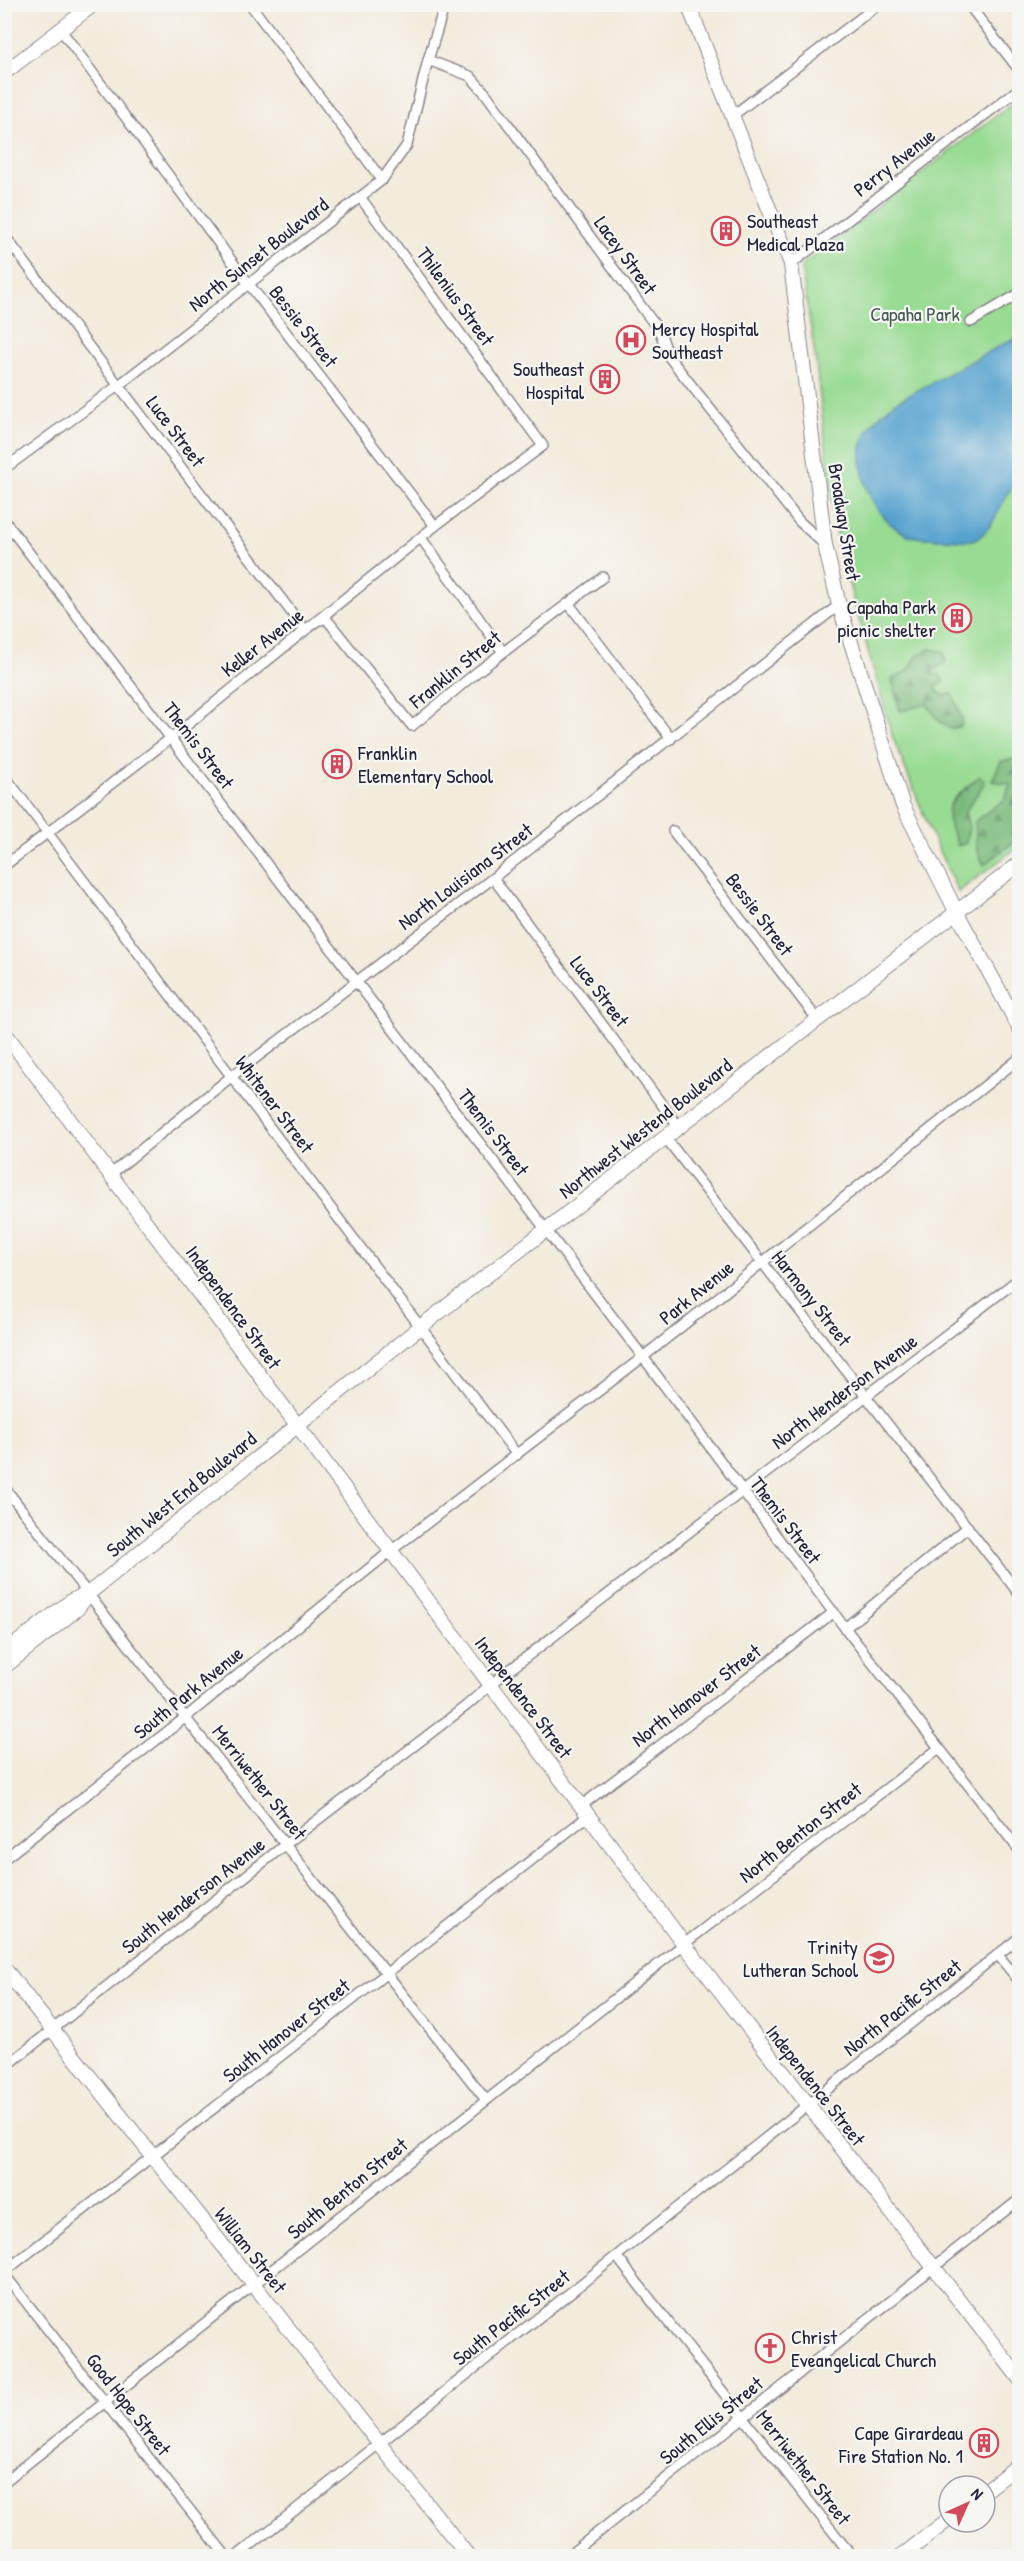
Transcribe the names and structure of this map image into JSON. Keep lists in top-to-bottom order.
{
  "streets": {
    "street": [
      "Perry Avenue",
      "North Sunset Boulevard",
      "Lacey Street",
      "Thilenius Street",
      "Bessie Street",
      "Luce Street",
      "Broadway Street",
      "Keller Avenue",
      "Franklin Street",
      "Themis Street",
      "North Louisiana Street",
      "Whitener Street",
      "Northwest Westend Boulevard",
      "Park Avenue",
      "Harmony Street",
      "Independence Street",
      "North Henderson Avenue",
      "South West End Boulevard",
      "South Park Avenue",
      "North Hanover Street",
      "Merriwether Street",
      "North Benton Street",
      "South Henderson Avenue",
      "North Pacific Street",
      "South Hanover Street",
      "South Benton Street",
      "William Street",
      "South Pacific Street",
      "Good Hope Street",
      "South Ellis Street"
    ]
  },
  "crossings": [
    ["Perry Avenue", "Broadway Street"],
    ["North Sunset Boulevard", "Lacey Street"],
    ["North Sunset Boulevard", "Thilenius Street"],
    ["North Sunset Boulevard", "Bessie Street"],
    ["North Sunset Boulevard", "Luce Street"],
    ["Lacey Street", "Broadway Street"],
    ["Thilenius Street", "Keller Avenue"],
    ["Bessie Street", "Keller Avenue"],
    ["Bessie Street", "Northwest Westend Boulevard"],
    ["Luce Street", "Keller Avenue"],
    ["Luce Street", "Franklin Street"],
    ["Luce Street", "North Louisiana Street"],
    ["Luce Street", "Northwest Westend Boulevard"],
    ["Broadway Street", "North Louisiana Street"],
    ["Broadway Street", "Northwest Westend Boulevard"],
    ["Keller Avenue", "Franklin Street"],
    ["Keller Avenue", "Themis Street"],
    ["Keller Avenue", "Whitener Street"],
    ["Themis Street", "North Louisiana Street"],
    ["Themis Street", "Northwest Westend Boulevard"],
    ["Themis Street", "Park Avenue"],
    ["Themis Street", "North Henderson Avenue"],
    ["Themis Street", "North Hanover Street"],
    ["Themis Street", "North Benton Street"],
    ["North Louisiana Street", "Whitener Street"],
    ["North Louisiana Street", "Independence Street"],
    ["Whitener Street", "Northwest Westend Boulevard"],
    ["Whitener Street", "Park Avenue"],
    ["Northwest Westend Boulevard", "Harmony Street"],
    ["Northwest Westend Boulevard", "Independence Street"],
    ["Northwest Westend Boulevard", "South West End Boulevard"],
    ["Park Avenue", "Harmony Street"],
    ["Park Avenue", "Independence Street"],
    ["Park Avenue", "South Park Avenue"],
    ["Harmony Street", "North Henderson Avenue"],
    ["Independence Street", "North Henderson Avenue"],
    ["Independence Street", "South West End Boulevard"],
    ["Independence Street", "South Park Avenue"],
    ["Independence Street", "North Hanover Street"],
    ["Independence Street", "North Benton Street"],
    ["Independence Street", "South Henderson Avenue"],
    ["Independence Street", "North Pacific Street"],
    ["Independence Street", "South Hanover Street"],
    ["Independence Street", "South Benton Street"],
    ["Independence Street", "South Pacific Street"],
    ["Independence Street", "South Ellis Street"],
    ["North Henderson Avenue", "South Henderson Avenue"],
    ["South West End Boulevard", "Merriwether Street"],
    ["South Park Avenue", "Merriwether Street"],
    ["North Hanover Street", "South Hanover Street"],
    ["Merriwether Street", "South Henderson Avenue"],
    ["Merriwether Street", "South Hanover Street"],
    ["Merriwether Street", "South Benton Street"],
    ["Merriwether Street", "South Pacific Street"],
    ["Merriwether Street", "South Ellis Street"],
    ["North Benton Street", "South Benton Street"],
    ["South Henderson Avenue", "William Street"],
    ["North Pacific Street", "South Pacific Street"],
    ["South Hanover Street", "William Street"],
    ["South Hanover Street", "Good Hope Street"],
    ["South Benton Street", "William Street"],
    ["South Benton Street", "Good Hope Street"],
    ["William Street", "South Pacific Street"]
  ],
  "parks": ["Capaha Park"],
  "places": {
    "building": [
      "Southeast Medical Plaza",
      "Southeast Hospital",
      "Capaha Park picnic shelter",
      "Franklin Elementary School",
      "Cape Girardeau Fire Station No. 1"
    ],
    "hospital": ["Mercy Hospital Southeast"],
    "school or university": ["Trinity Lutheran School"],
    "church": ["Christ Eveangelical Church"]
  },
  "north": "top right"
}
